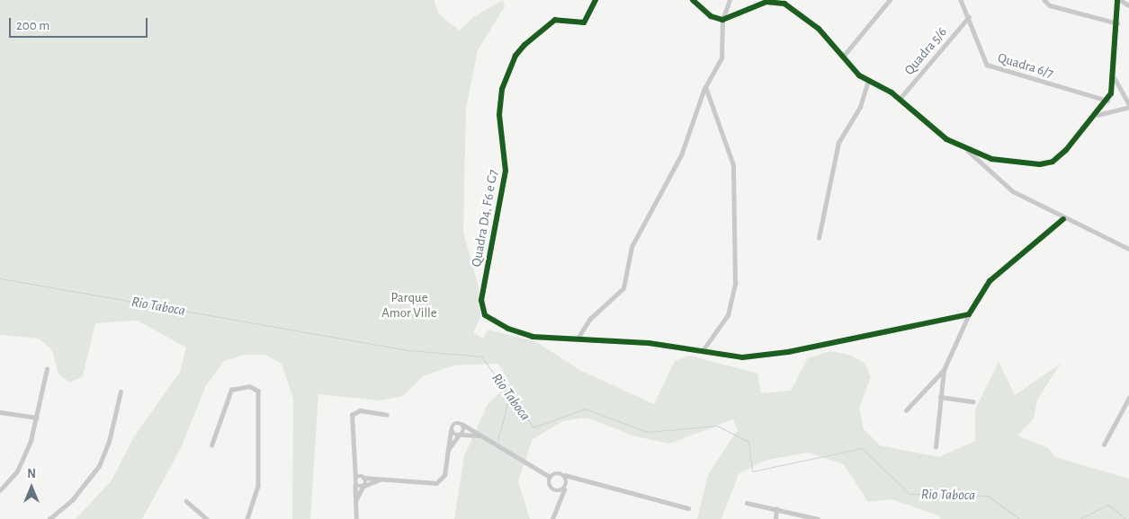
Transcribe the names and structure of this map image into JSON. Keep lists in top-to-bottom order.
{
  "streets": {
    "street": ["Quadra 5/6", "Quadra 6/7", "Quadra D4, F6 e G7"]
  },
  "crossings": [
    ["Quadra 5/6", "Quadra 6/7"]
  ],
  "water": ["Rio Taboca"],
  "parks": ["Parque Amor Ville"],
  "scale_bar": "200 m",
  "north": "top"
}
